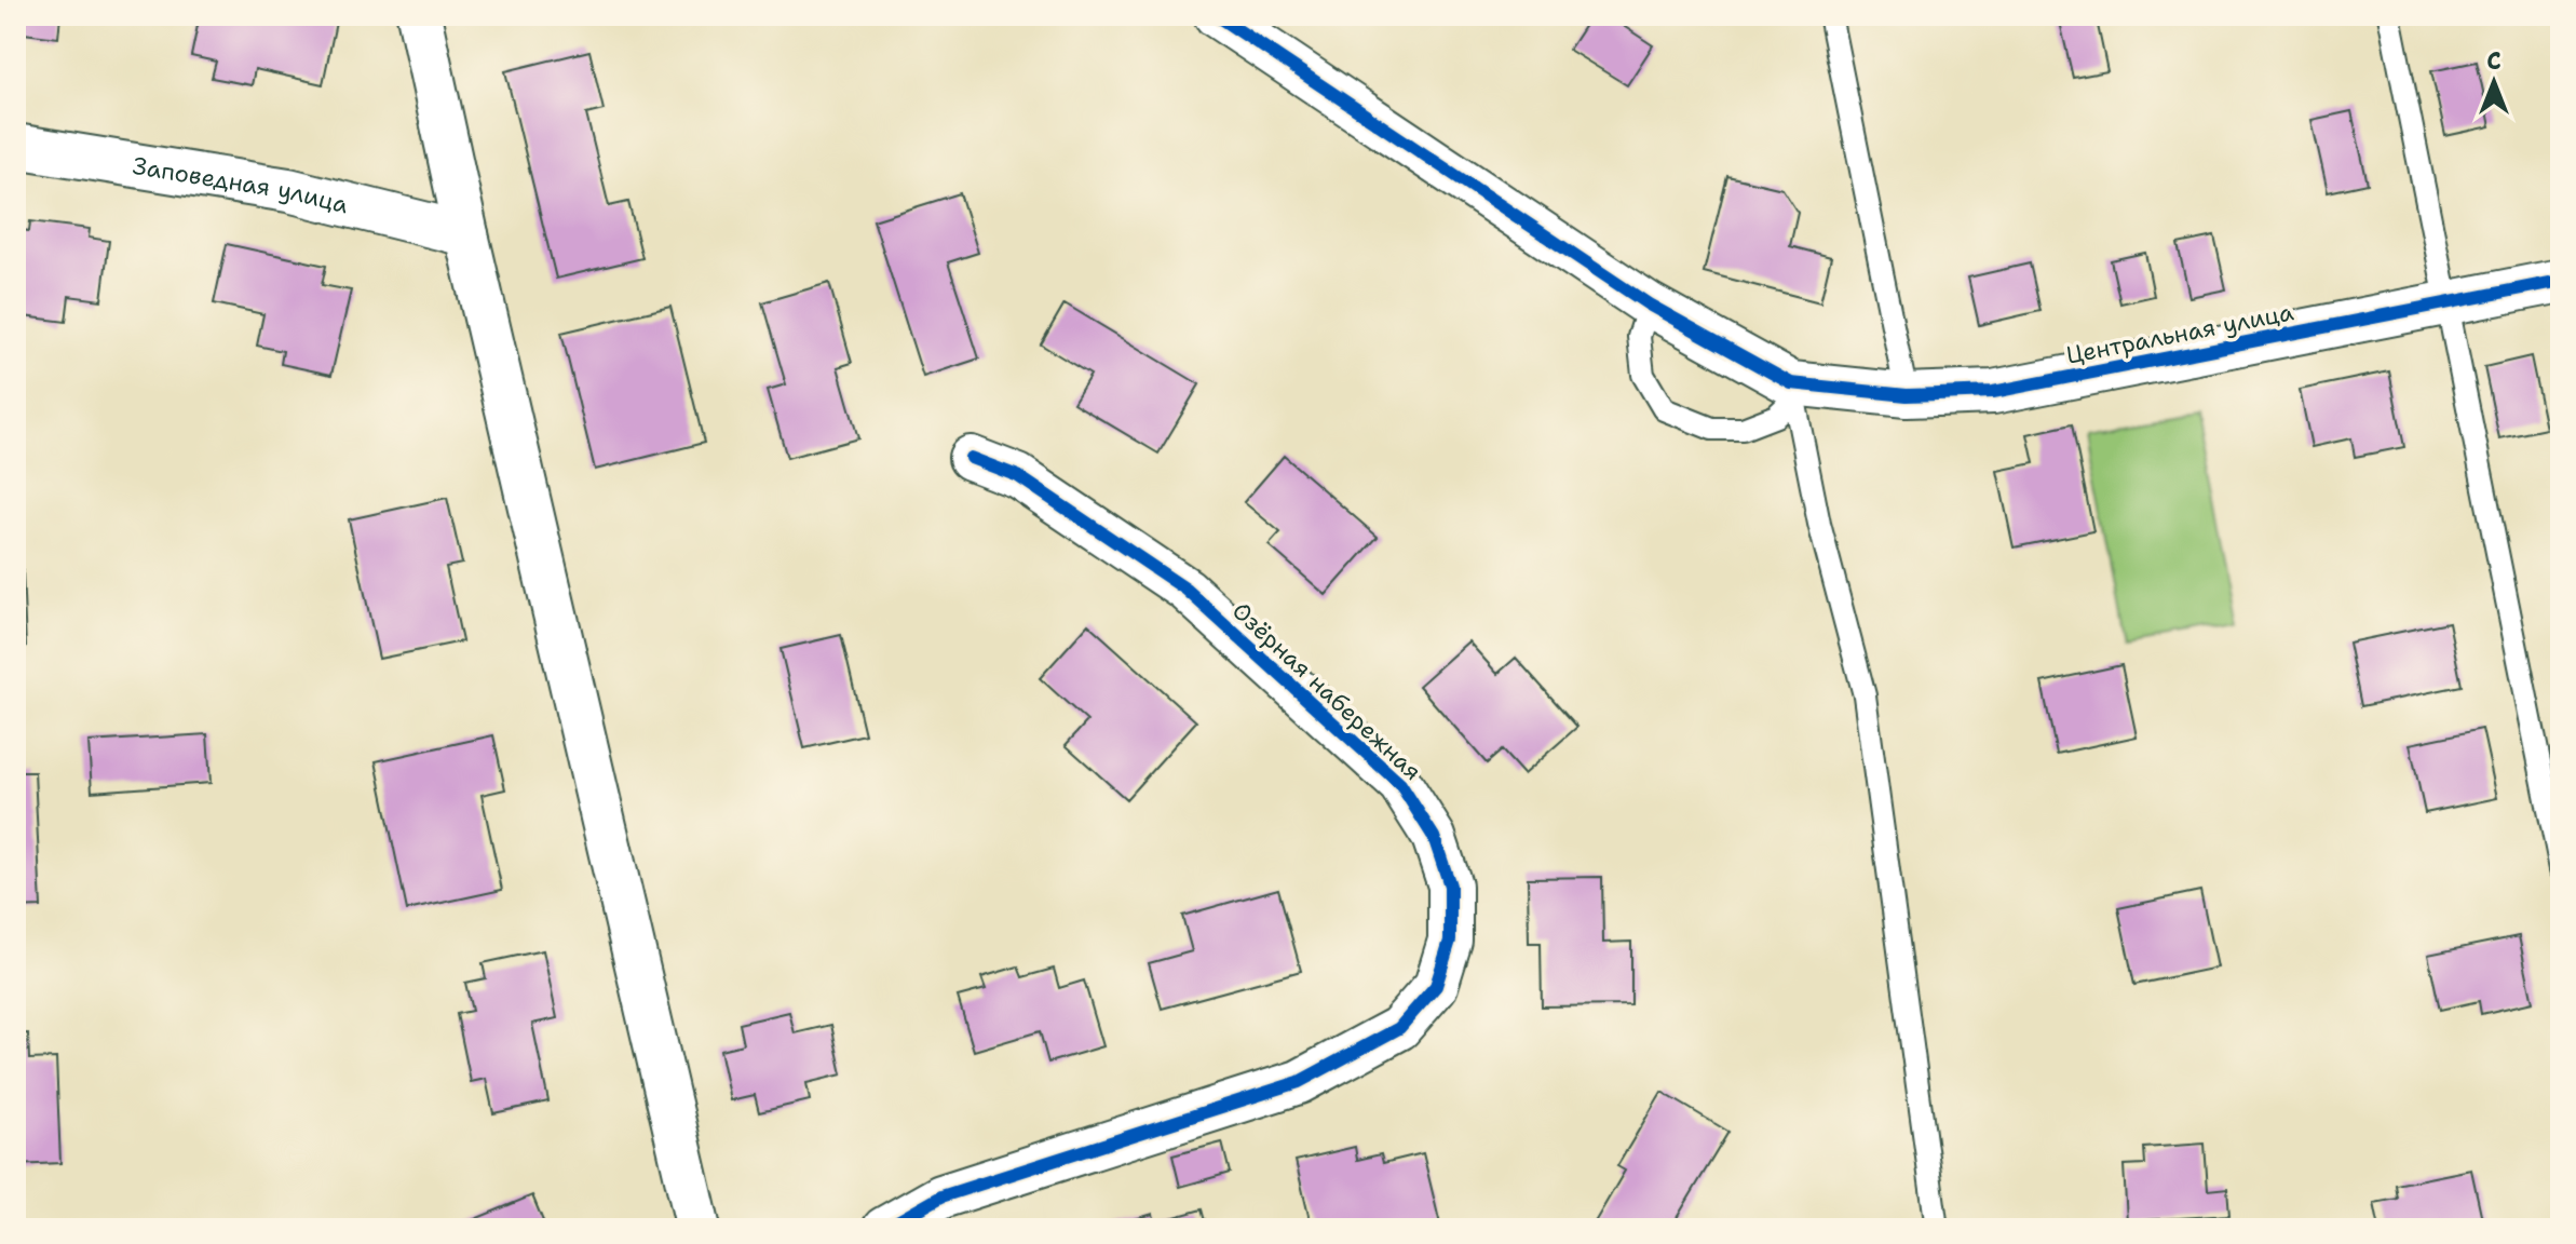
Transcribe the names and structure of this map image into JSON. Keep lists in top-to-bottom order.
{
  "streets": {
    "street": ["Заповедная улица", "Центральная улица", "Озёрная набережная"]
  },
  "north": "top"
}
